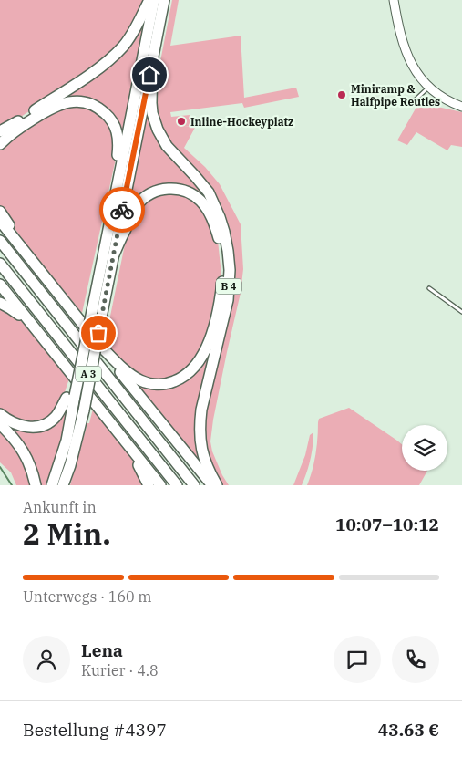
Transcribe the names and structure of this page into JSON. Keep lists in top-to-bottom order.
{
  "streets": {
    "highway": ["B 4", "A 3"]
  },
  "crossings": [
    ["B 4", "A 3"]
  ],
  "places": ["Miniramp & Halfpipe Reutles", "Inline-Hockeyplatz"],
  "page": {
    "heading": ["2 Min.", "Ankunft in", "10:07–10:12"],
    "panel": [
      "Lena",
      "Kurier · 4.8",
      "Bestellung #4397",
      "43.63 €"
    ],
    "bar": "Unterwegs · 160 m"
  }
}
